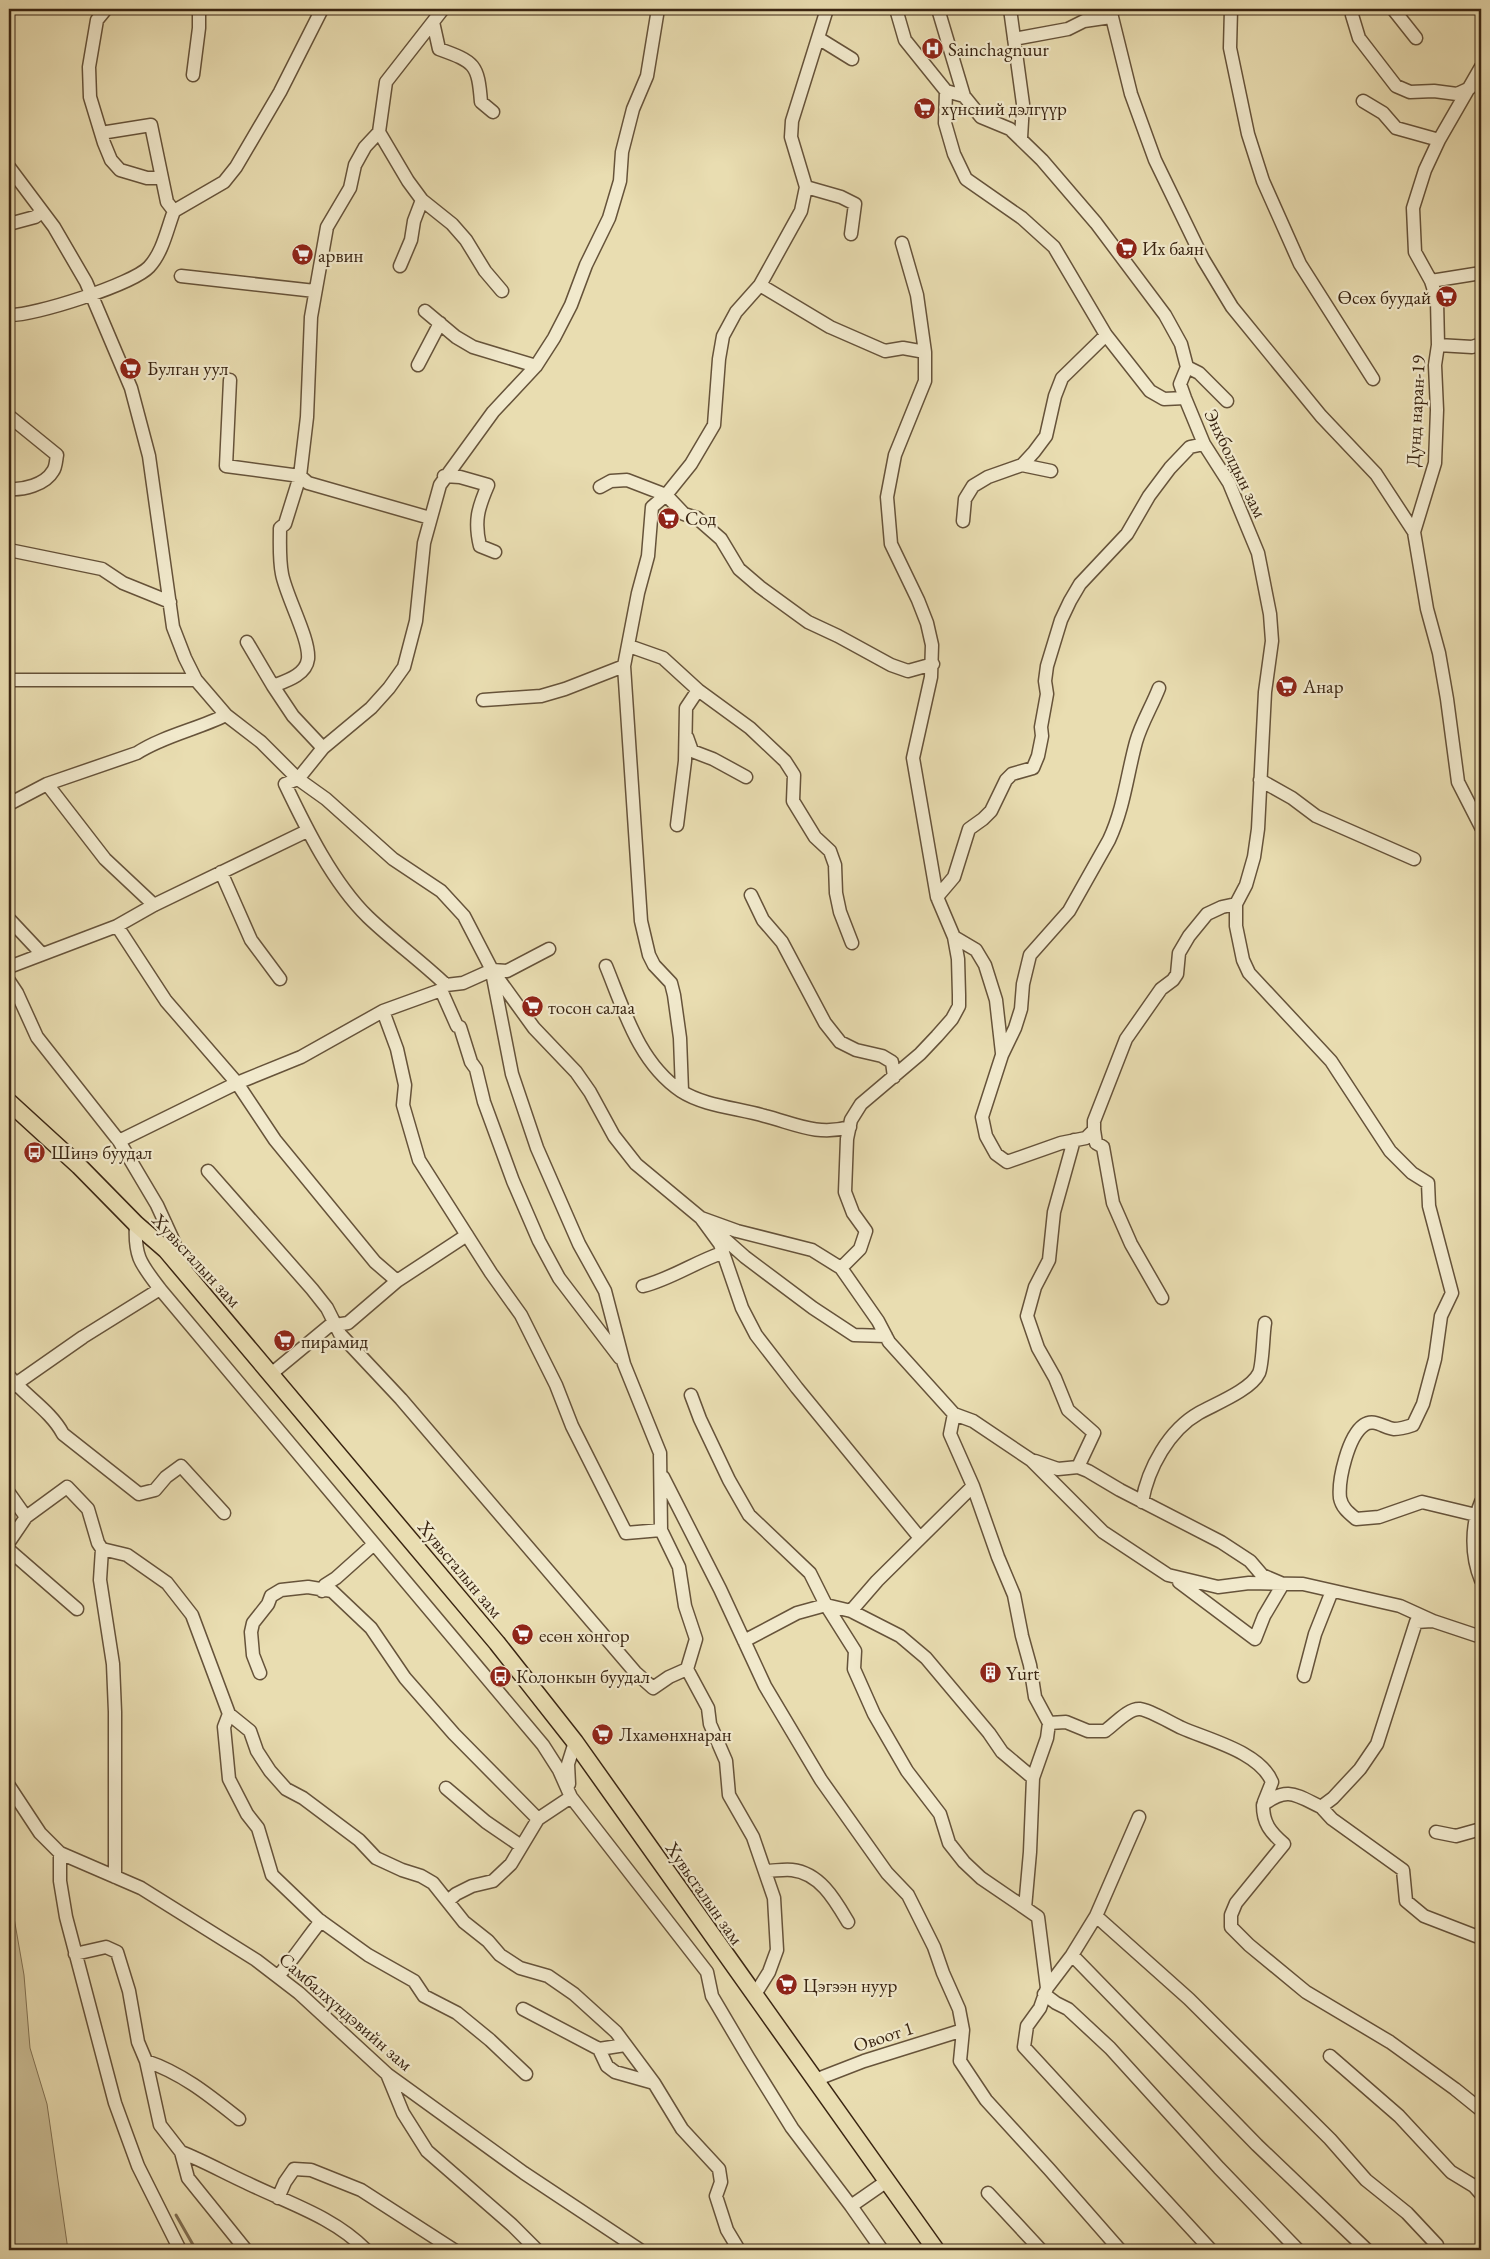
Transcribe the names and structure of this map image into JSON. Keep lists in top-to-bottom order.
{
  "streets": {
    "main road": ["Хувьсгалын зам"],
    "street": [
      "Дунд наран-19",
      "Энхболдын зам",
      "Самбалхүндэвийн зам",
      "Овоот 1"
    ]
  },
  "crossings": [
    ["Хувьсгалын зам", "Овоот 1"]
  ],
  "places": {
    "hospital": ["Sainchagnuur"],
    "supermarket": [
      "хүнсний дэлгүүр",
      "Их баян",
      "арвин",
      "Өсөх буудай",
      "Булган уул",
      "Сод",
      "Анар",
      "тосон салаа",
      "пирамид",
      "есөн хонгор",
      "Лхамөнхнаран",
      "Цэгээн нуур"
    ],
    "bus stop": ["Шинэ буудал", "Колонкын буудал"],
    "building": ["Yurt"]
  }
}
